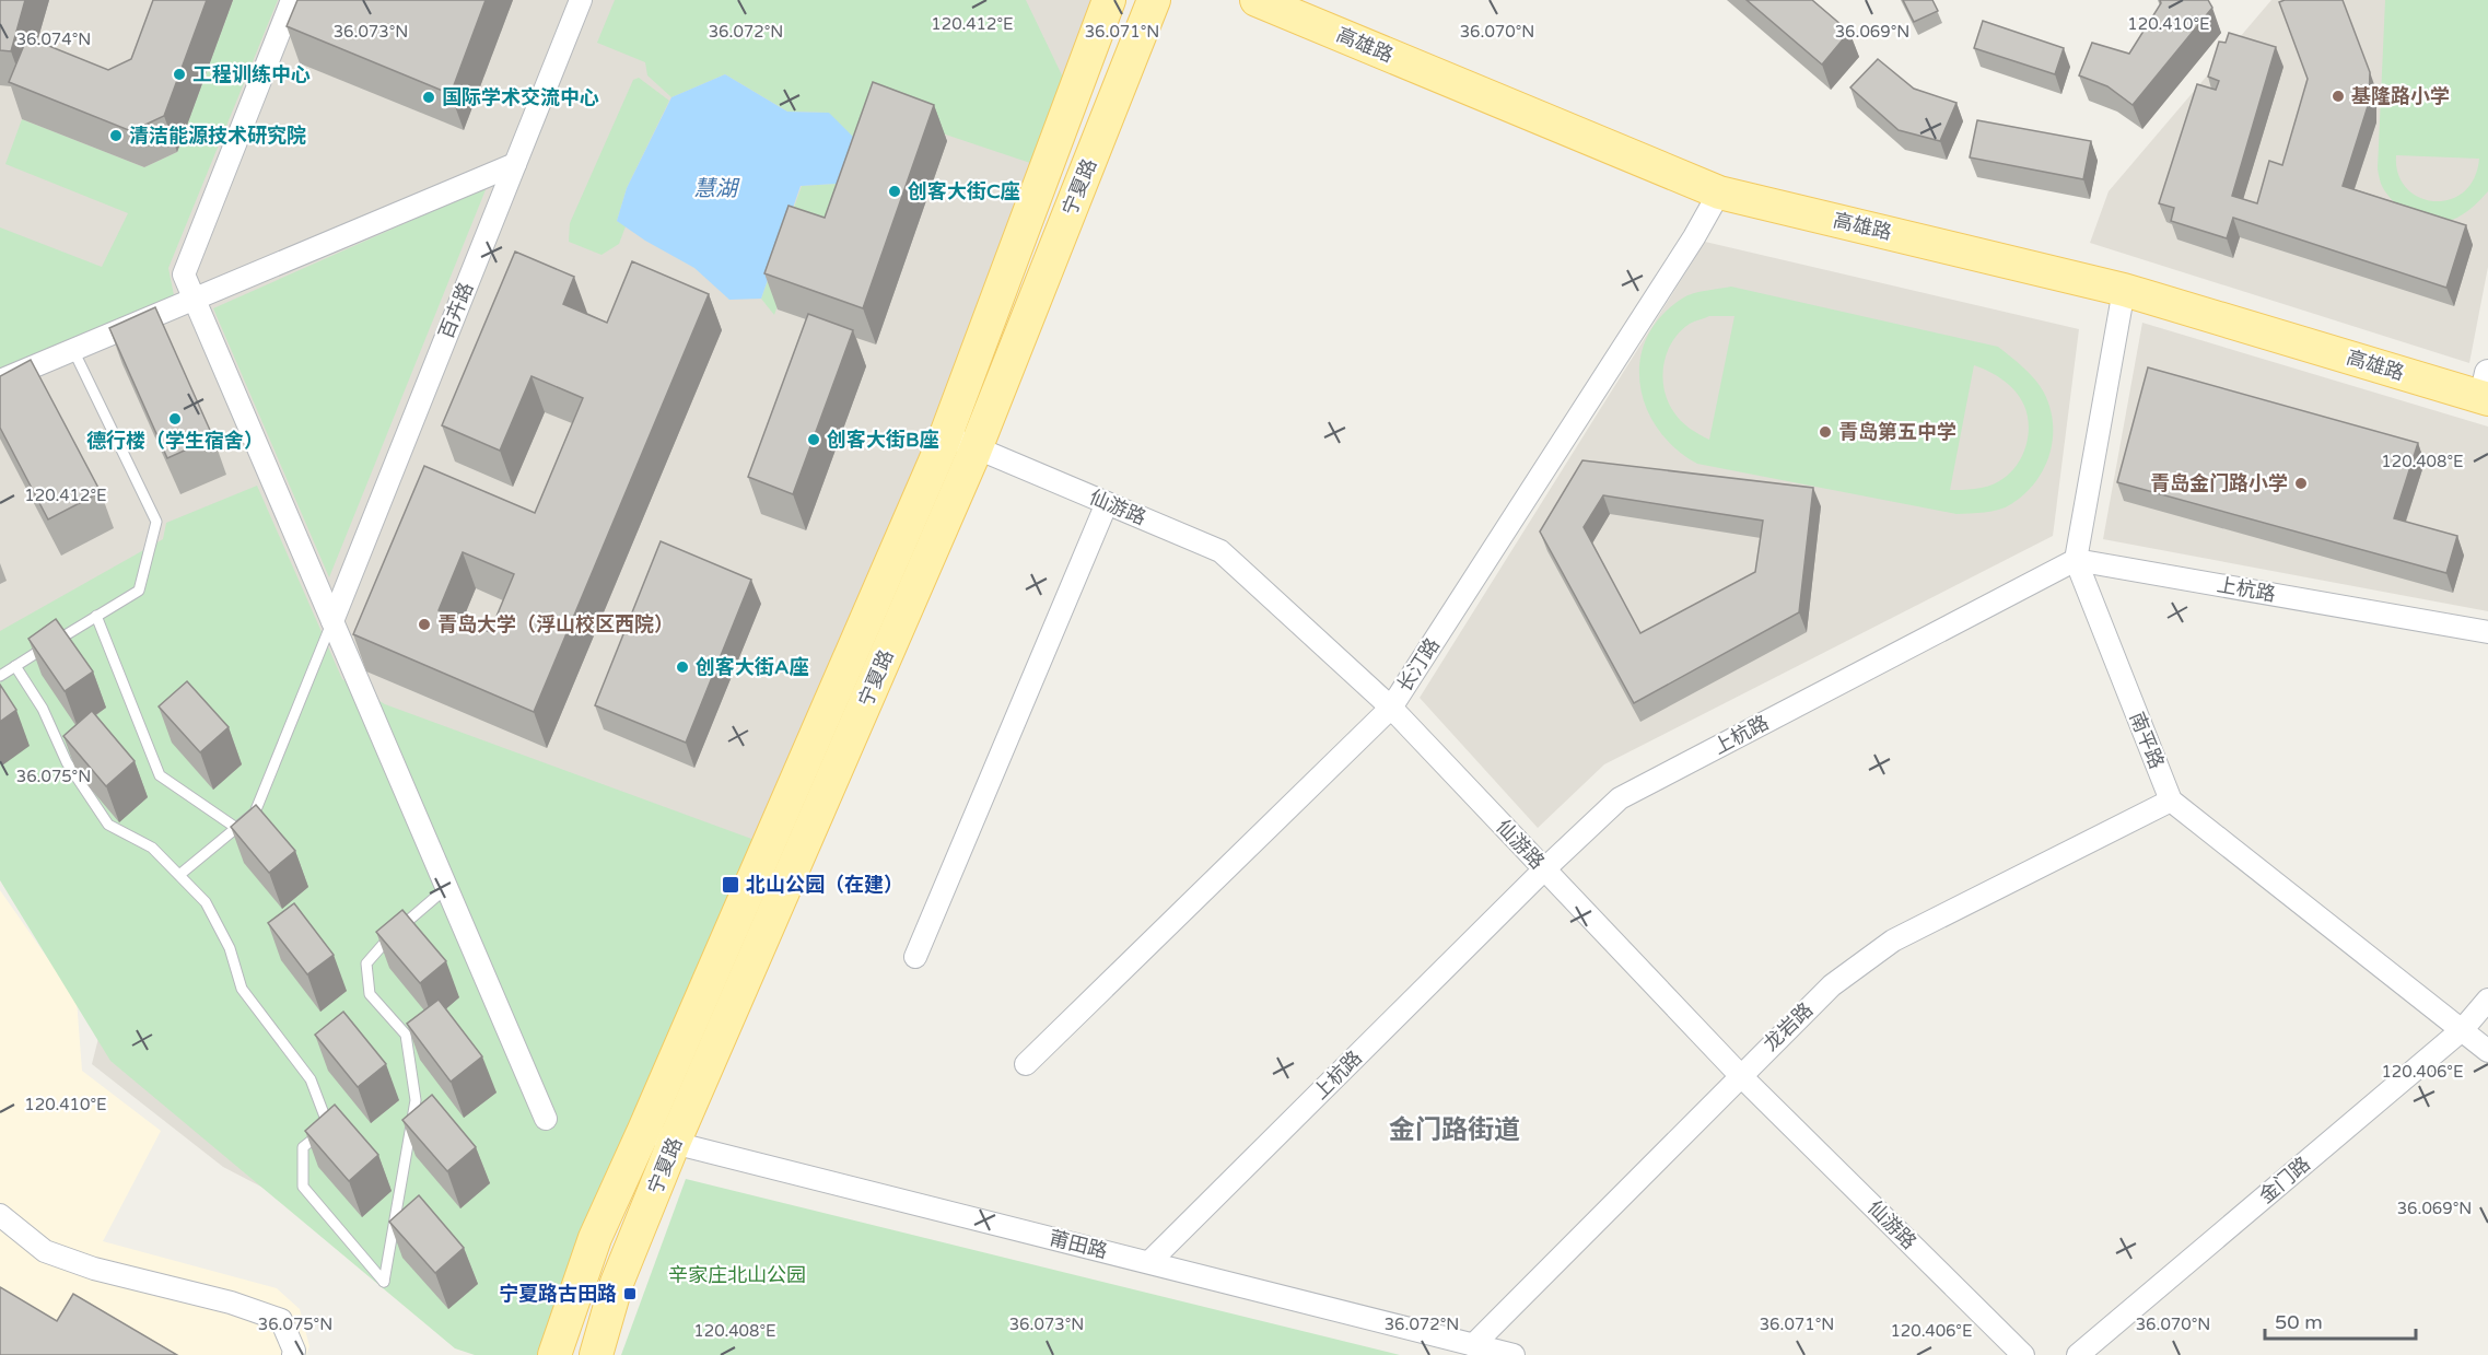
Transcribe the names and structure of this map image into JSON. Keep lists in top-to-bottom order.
{
  "streets": {
    "main road": ["高雄路", "宁夏路"],
    "street": [
      "百卉路",
      "仙游路",
      "上杭路",
      "长汀路",
      "南平路",
      "龙岩路",
      "金门路",
      "莆田路"
    ]
  },
  "crossings": [
    ["高雄路", "长汀路"],
    ["宁夏路", "仙游路"],
    ["宁夏路", "莆田路"],
    ["仙游路", "上杭路"],
    ["仙游路", "长汀路"],
    ["仙游路", "龙岩路"],
    ["上杭路", "南平路"],
    ["上杭路", "莆田路"],
    ["南平路", "龙岩路"],
    ["龙岩路", "莆田路"]
  ],
  "districts": ["金门路街道"],
  "water": ["慧湖"],
  "parks": ["辛家庄北山公园"],
  "places": {
    "other": [
      "工程训练中心",
      "基隆路小学",
      "国际学术交流中心",
      "清洁能源技术研究院",
      "创客大街C座",
      "德行楼（学生宿舍）",
      "青岛第五中学",
      "创客大街B座",
      "青岛金门路小学",
      "青岛大学（浮山校区西院）",
      "创客大街A座"
    ],
    "transit": ["北山公园（在建）", "宁夏路古田路"]
  },
  "scale_bar": "50 m",
  "coordinates": [
    "120.412°E",
    "120.410°E",
    "36.073°N",
    "36.072°N",
    "36.071°N",
    "36.070°N",
    "36.069°N",
    "36.074°N",
    "120.408°E",
    "36.075°N",
    "120.406°E"
  ]
}
